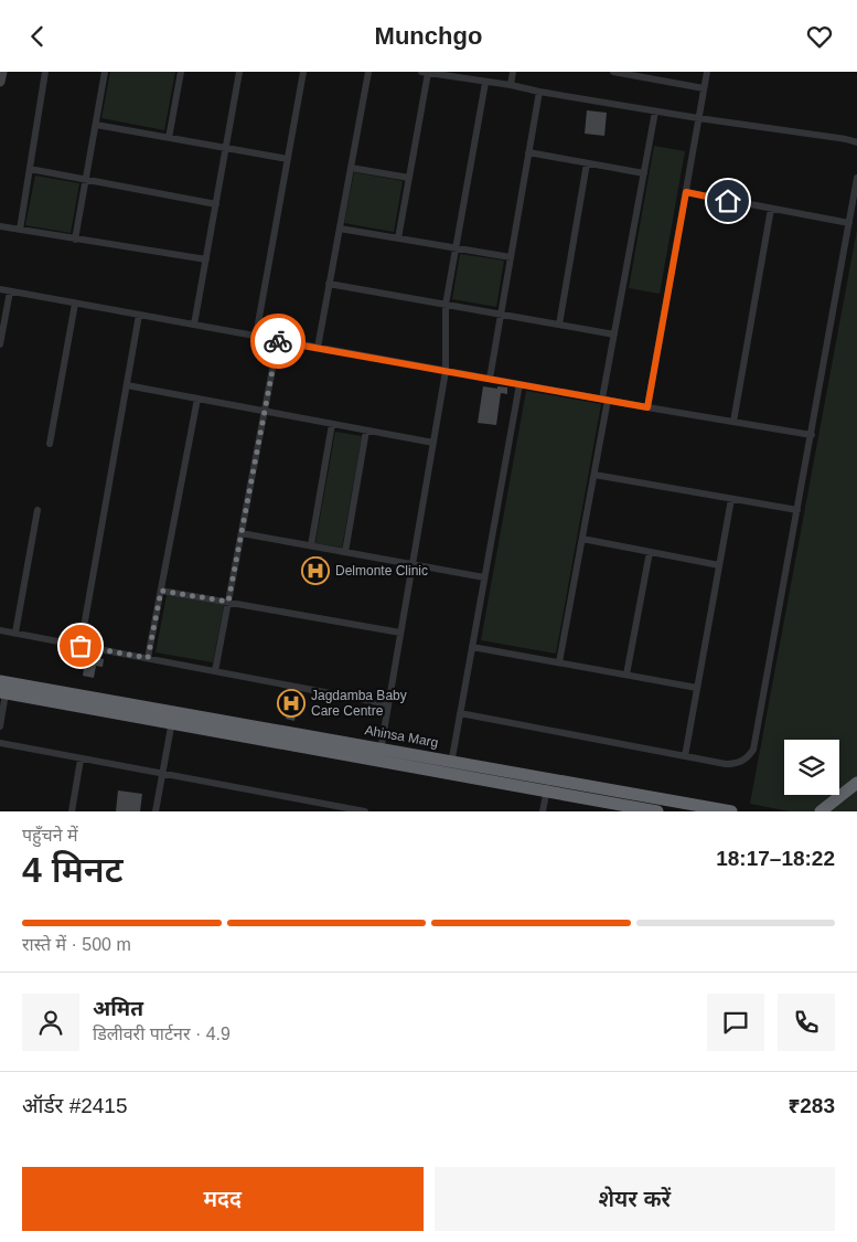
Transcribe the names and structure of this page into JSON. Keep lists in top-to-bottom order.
{
  "streets": {
    "highway": ["Ahinsa Marg"]
  },
  "places": {
    "hospital": ["Delmonte Clinic", "Jagdamba Baby Care Centre"]
  },
  "page": {
    "header": "Munchgo",
    "heading": ["4 मिनट", "पहुँचने में", "18:17–18:22"],
    "panel": [
      "अमित",
      "डिलीवरी पार्टनर · 4.9",
      "ऑर्डर #2415",
      "₹283"
    ],
    "bar": "रास्ते में · 500 m",
    "buttons": ["मदद", "शेयर करें"]
  }
}
